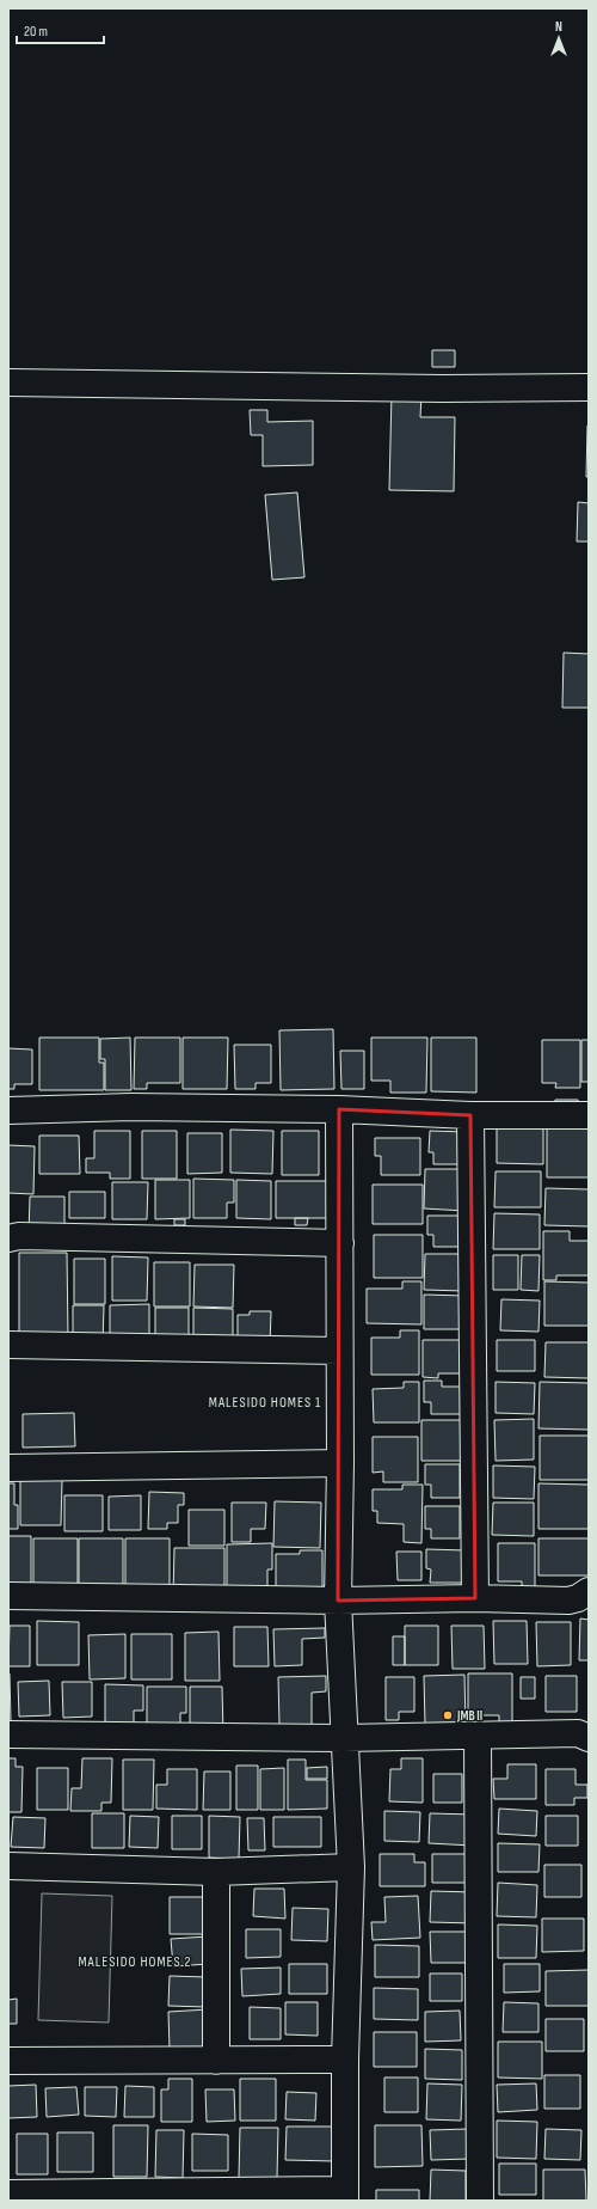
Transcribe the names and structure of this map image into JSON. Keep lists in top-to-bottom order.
{
  "districts": ["MALESIDO HOMES 1", "MALESIDO HOMES 2"],
  "places": ["JMB II"],
  "scale_bar": "20 m",
  "north": "top"
}
